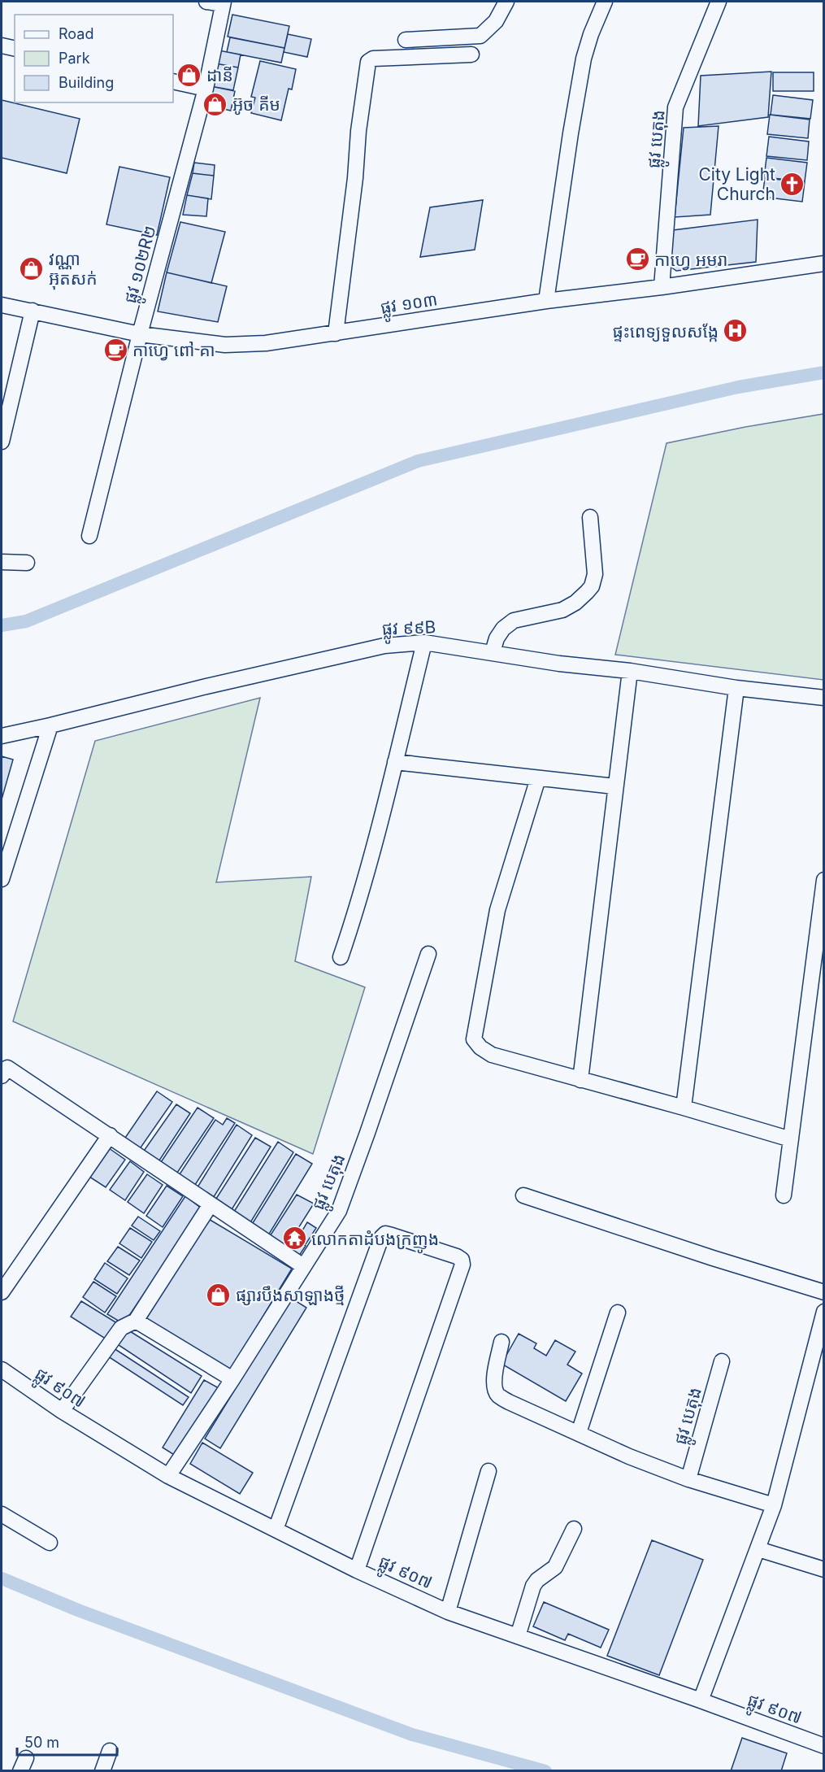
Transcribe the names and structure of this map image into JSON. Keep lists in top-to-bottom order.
{
  "streets": {
    "street": [
      "ផ្លូវ បេតុង",
      "ផ្លូវ ១០២R២",
      "ផ្លូវ ១០៣",
      "ផ្លូវ ៩៩B",
      "ផ្លូវ ៩០៧"
    ]
  },
  "crossings": [
    ["ផ្លូវ បេតុង", "ផ្លូវ ១០៣"],
    ["ផ្លូវ បេតុង", "ផ្លូវ ៩០៧"],
    ["ផ្លូវ ១០២R២", "ផ្លូវ ១០៣"]
  ],
  "places": {
    "shop": [
      "ដានី",
      "អ៊ូច គីម",
      "វណ្ណា អ៊ុតសក់",
      "ផ្សារបឹងសាឡាងថ្មី"
    ],
    "church": ["City Light Church"],
    "cafe": ["កាហ្វេ អមរា", "កាហ្វេ ពៅ គា"],
    "hospital": ["ផ្ទះពេទ្យទួលសង្កែ"],
    "temple": ["លោកតាដំបងក្រញូង"]
  },
  "legend": ["Road", "Park", "Building"],
  "scale_bar": "50 m"
}
